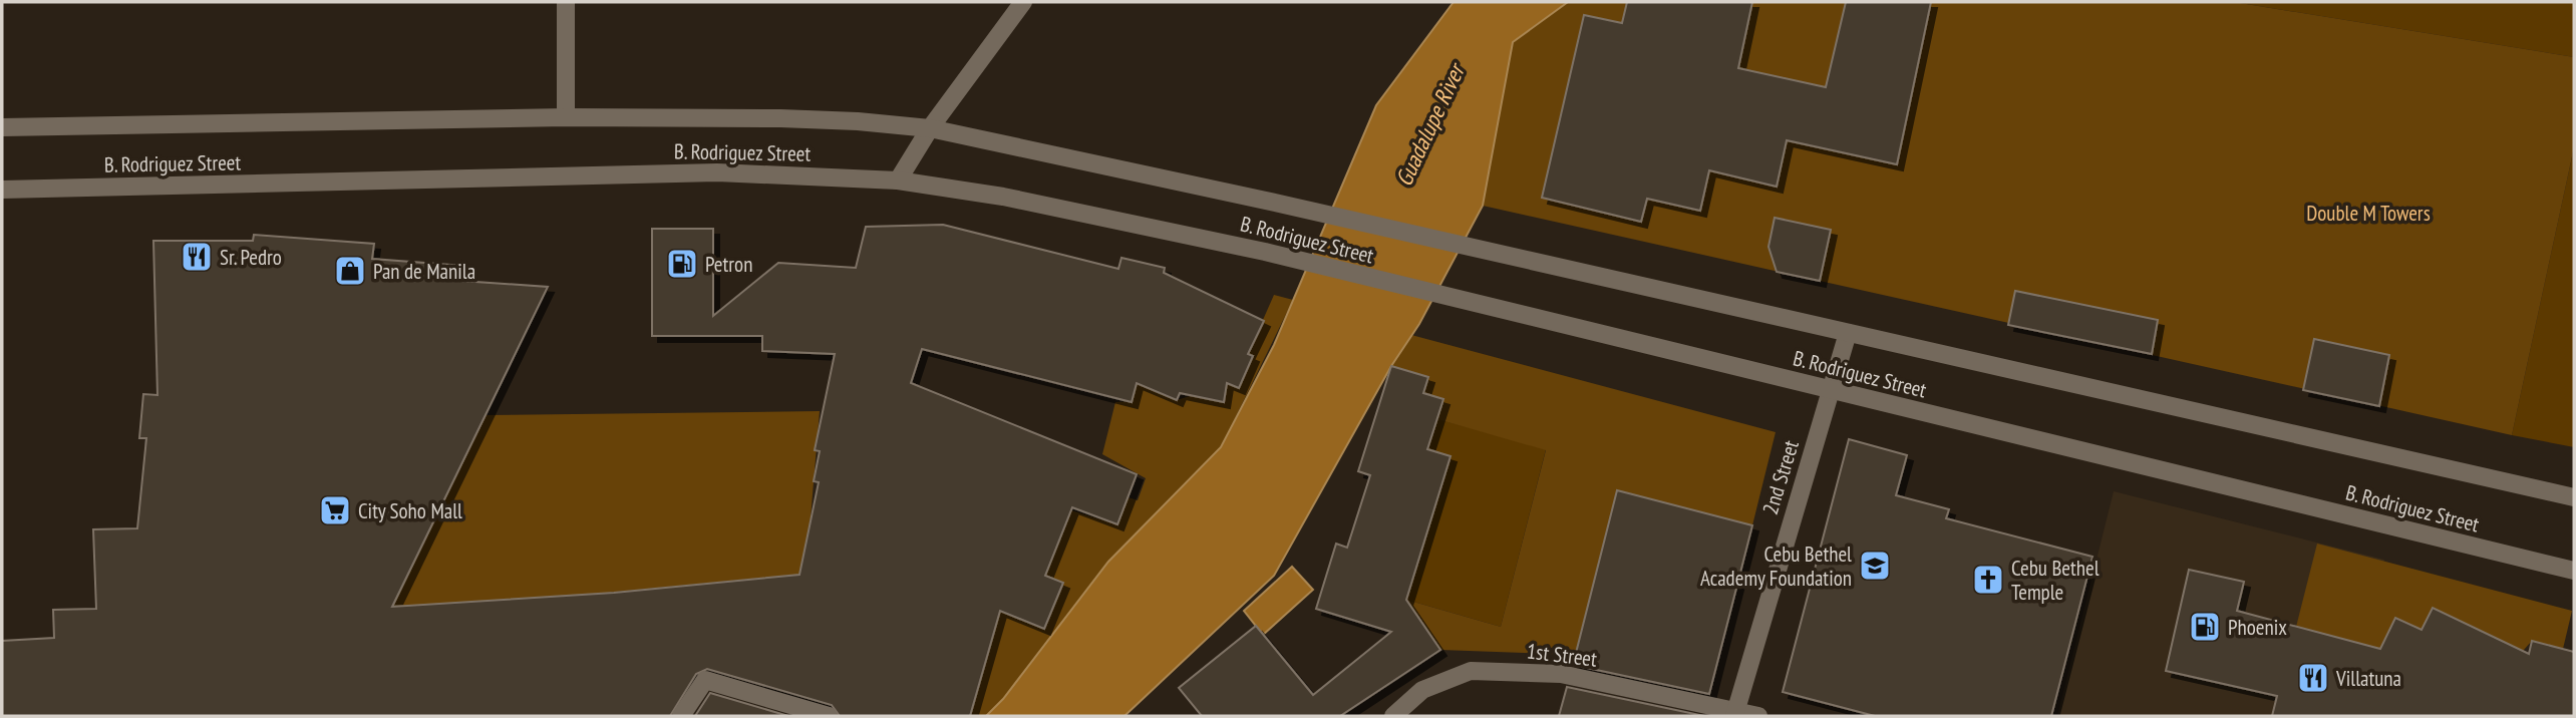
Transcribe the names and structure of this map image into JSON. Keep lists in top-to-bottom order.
{
  "streets": {
    "main road": ["B. Rodriguez Street", "2nd Street", "1st Street"]
  },
  "crossings": [
    ["B. Rodriguez Street", "2nd Street"],
    ["2nd Street", "1st Street"]
  ],
  "water": ["Guadalupe River"],
  "parks": ["Double M Towers"],
  "places": {
    "restaurant": ["Sr. Pedro", "Villatuna"],
    "fuel station": ["Petron", "Phoenix"],
    "shop": ["Pan de Manila"],
    "supermarket": ["City Soho Mall"],
    "school or university": ["Cebu Bethel Academy Foundation"],
    "church": ["Cebu Bethel Temple"]
  }
}
